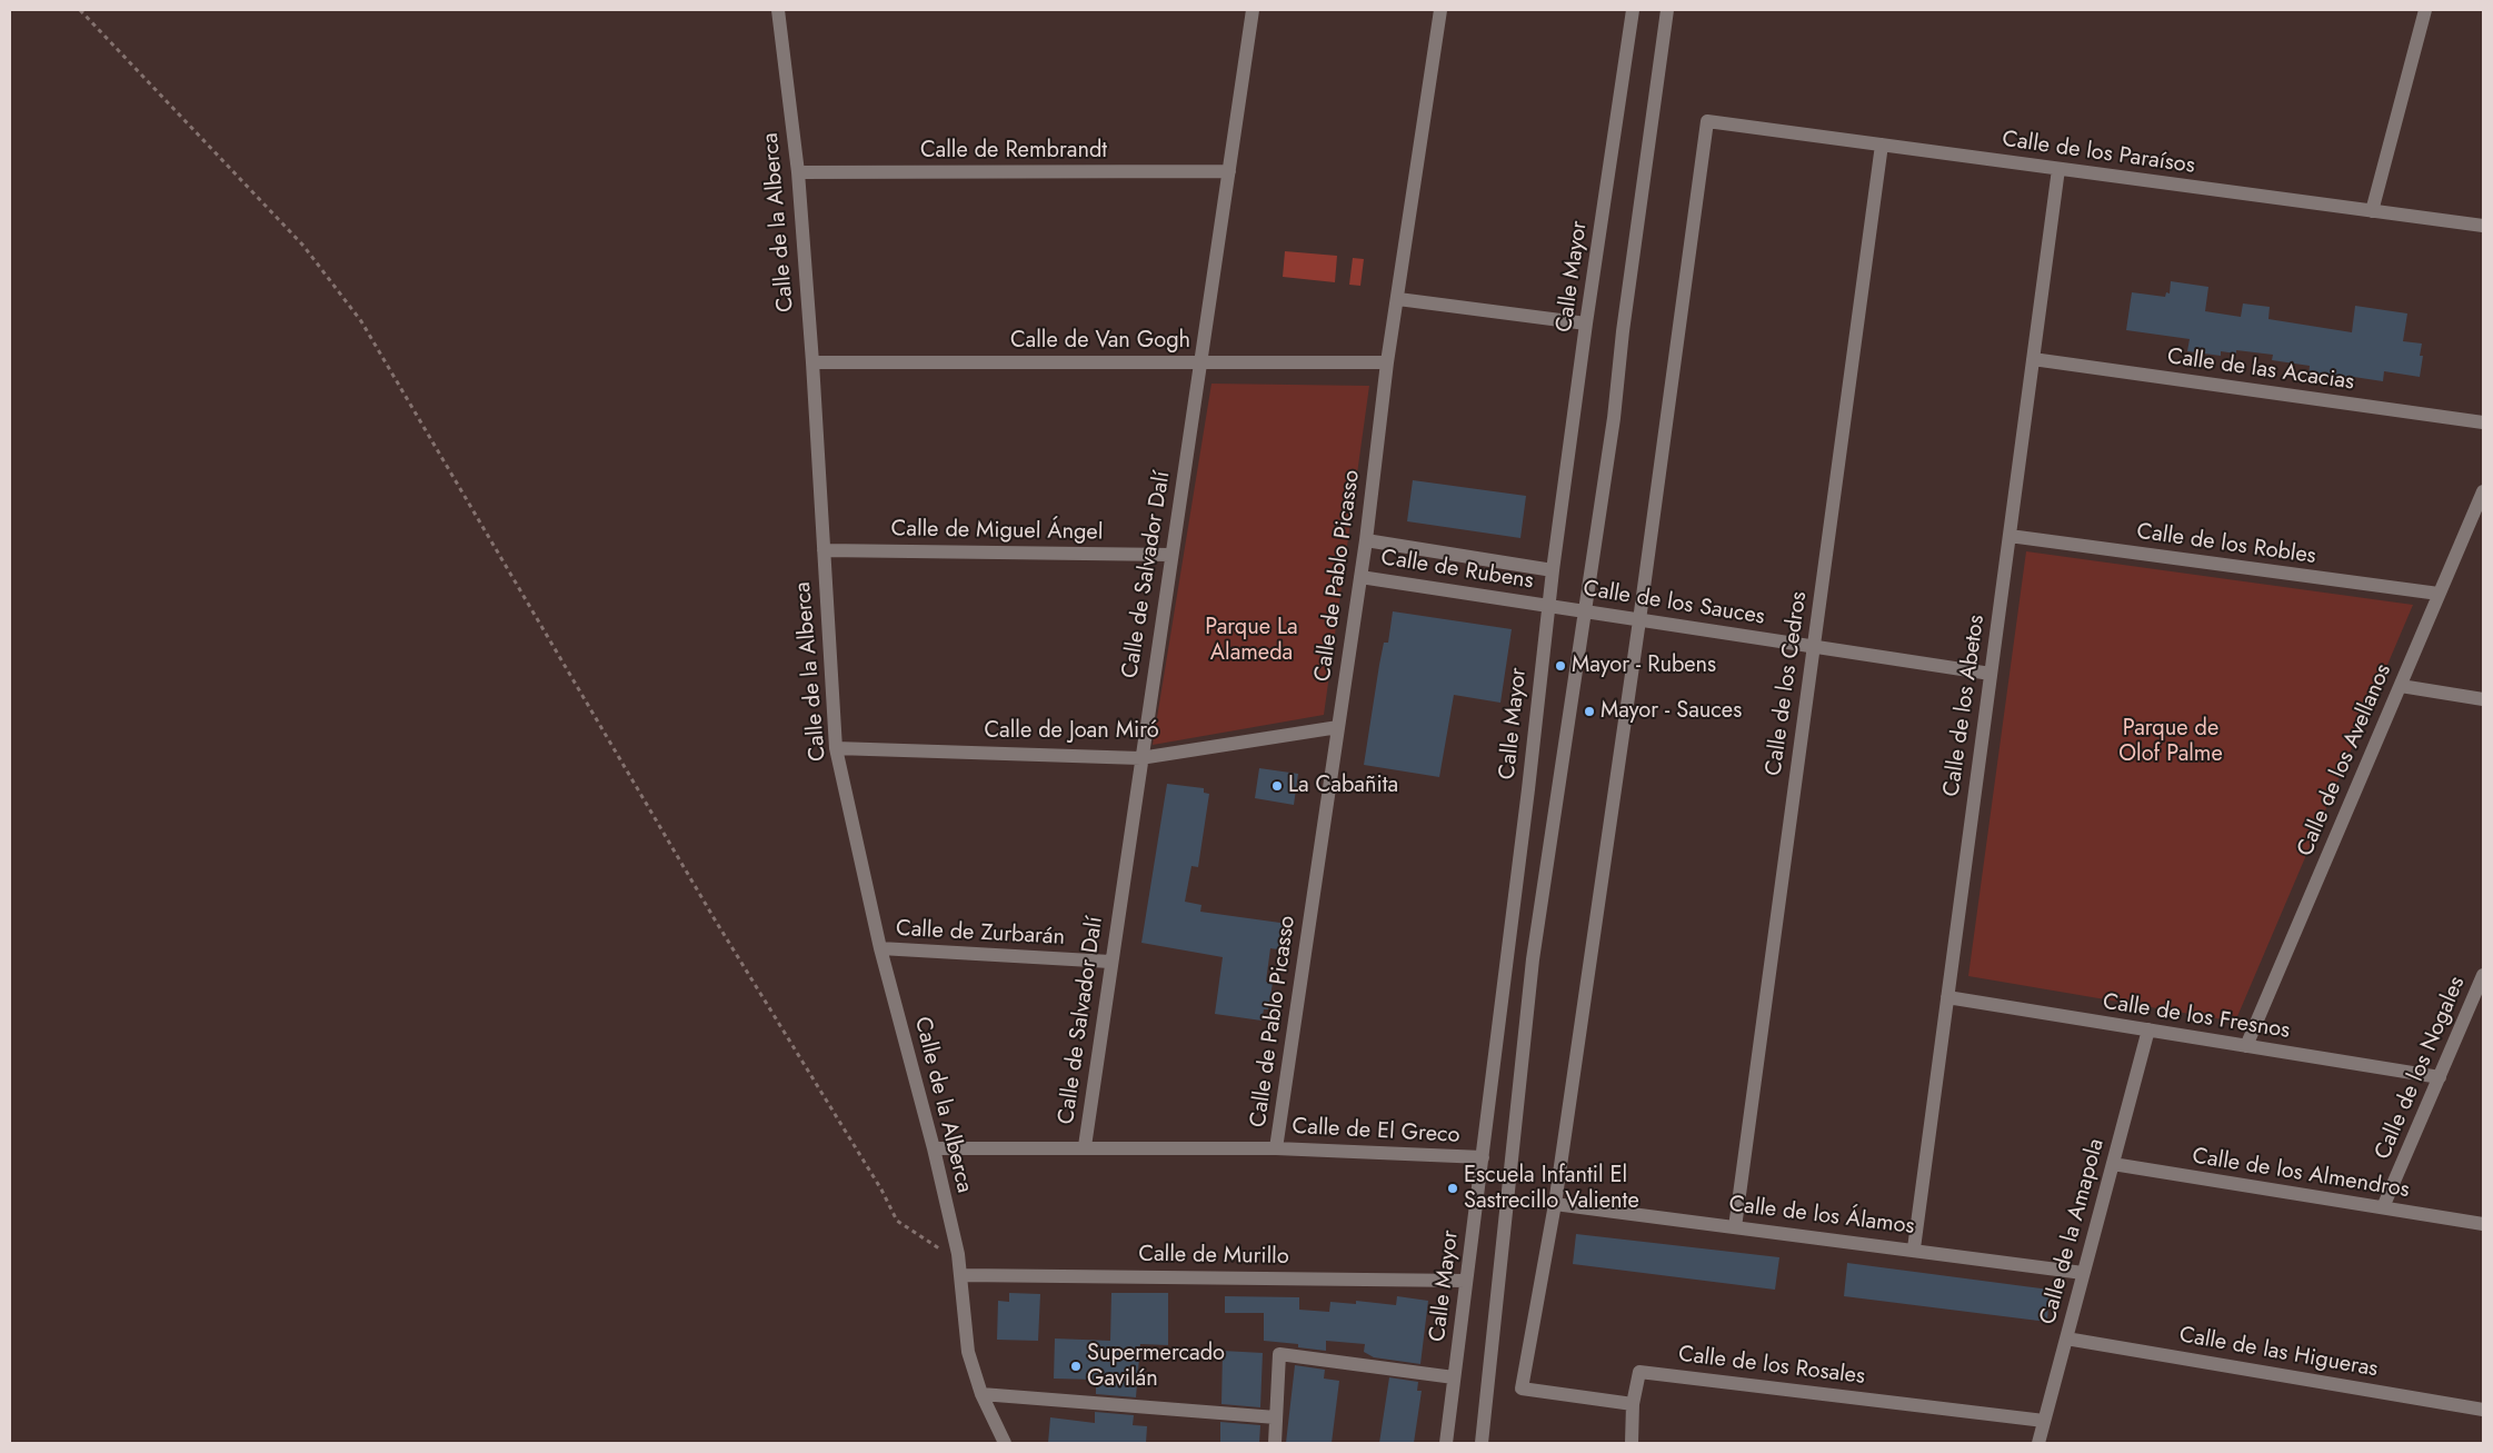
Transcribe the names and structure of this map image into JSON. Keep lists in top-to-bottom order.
{
  "streets": {
    "street": [
      "Calle de Rembrandt",
      "Calle de los Paraísos",
      "Calle de la Alberca",
      "Calle Mayor",
      "Calle de Van Gogh",
      "Calle de las Acacias",
      "Calle de Miguel Ángel",
      "Calle de los Robles",
      "Calle de Rubens",
      "Calle de Salvador Dalí",
      "Calle de Pablo Picasso",
      "Calle de los Sauces",
      "Calle de los Cedros",
      "Calle de los Abetos",
      "Calle de Joan Miró",
      "Calle de los Avellanos",
      "Calle de Zurbarán",
      "Calle de los Fresnos",
      "Calle de los Nogales",
      "Calle de El Greco",
      "Calle de los Almendros",
      "Calle de los Álamos",
      "Calle de la Amapola",
      "Calle de Murillo",
      "Calle de las Higueras",
      "Calle de los Rosales"
    ]
  },
  "crossings": [
    ["Calle de Rembrandt", "Calle de la Alberca"],
    ["Calle de Rembrandt", "Calle de Salvador Dalí"],
    ["Calle de los Paraísos", "Calle de los Sauces"],
    ["Calle de los Paraísos", "Calle de los Cedros"],
    ["Calle de los Paraísos", "Calle de los Abetos"],
    ["Calle de la Alberca", "Calle de Van Gogh"],
    ["Calle de la Alberca", "Calle de Miguel Ángel"],
    ["Calle de la Alberca", "Calle de Joan Miró"],
    ["Calle de la Alberca", "Calle de Zurbarán"],
    ["Calle de la Alberca", "Calle de El Greco"],
    ["Calle de la Alberca", "Calle de Murillo"],
    ["Calle Mayor", "Calle de Rubens"],
    ["Calle Mayor", "Calle de los Sauces"],
    ["Calle Mayor", "Calle de El Greco"],
    ["Calle Mayor", "Calle de Murillo"],
    ["Calle de Van Gogh", "Calle de Salvador Dalí"],
    ["Calle de Van Gogh", "Calle de Pablo Picasso"],
    ["Calle de las Acacias", "Calle de los Abetos"],
    ["Calle de Miguel Ángel", "Calle de Salvador Dalí"],
    ["Calle de los Robles", "Calle de los Abetos"],
    ["Calle de los Robles", "Calle de los Avellanos"],
    ["Calle de Rubens", "Calle de Pablo Picasso"],
    ["Calle de Rubens", "Calle de los Sauces"],
    ["Calle de Salvador Dalí", "Calle de Joan Miró"],
    ["Calle de Salvador Dalí", "Calle de Zurbarán"],
    ["Calle de Salvador Dalí", "Calle de El Greco"],
    ["Calle de Pablo Picasso", "Calle de Joan Miró"],
    ["Calle de Pablo Picasso", "Calle de El Greco"],
    ["Calle de los Sauces", "Calle de los Cedros"],
    ["Calle de los Sauces", "Calle de los Abetos"],
    ["Calle de los Cedros", "Calle de los Álamos"],
    ["Calle de los Abetos", "Calle de los Fresnos"],
    ["Calle de los Abetos", "Calle de los Álamos"],
    ["Calle de los Avellanos", "Calle de los Fresnos"],
    ["Calle de los Fresnos", "Calle de los Nogales"],
    ["Calle de los Fresnos", "Calle de la Amapola"],
    ["Calle de los Nogales", "Calle de los Almendros"],
    ["Calle de los Almendros", "Calle de la Amapola"],
    ["Calle de los Álamos", "Calle de la Amapola"],
    ["Calle de la Amapola", "Calle de las Higueras"],
    ["Calle de la Amapola", "Calle de los Rosales"]
  ],
  "parks": ["Parque La Alameda", "Parque de Olof Palme"],
  "places": [
    "Mayor - Rubens",
    "Mayor - Sauces",
    "La Cabañita",
    "Escuela Infantil El Sastrecillo Valiente",
    "Supermercado Gavilán"
  ]
}
